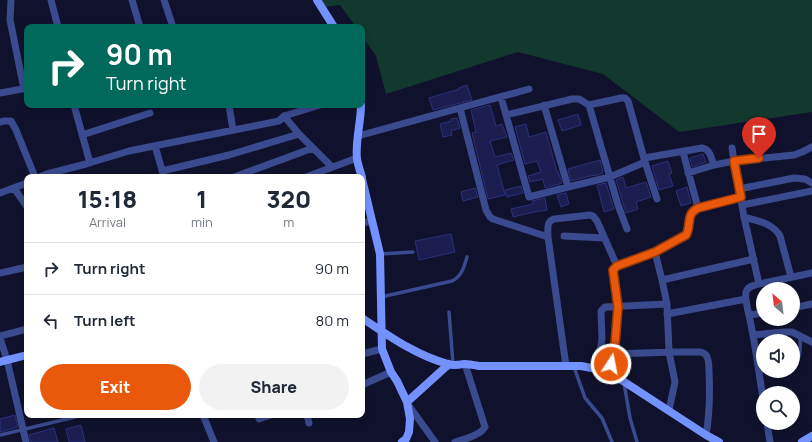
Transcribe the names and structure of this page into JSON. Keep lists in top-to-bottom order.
{
  "north": "top left",
  "page": {
    "turn": ["90 m", "Turn right"],
    "eta": [
      "15:18",
      "Arrival",
      "1",
      "min",
      "320",
      "m"
    ],
    "list": [
      {
        "name": "Turn right",
        "value": "90 m"
      },
      {
        "name": "Turn left",
        "value": "80 m"
      }
    ],
    "buttons": ["Exit", "Share"]
  }
}
